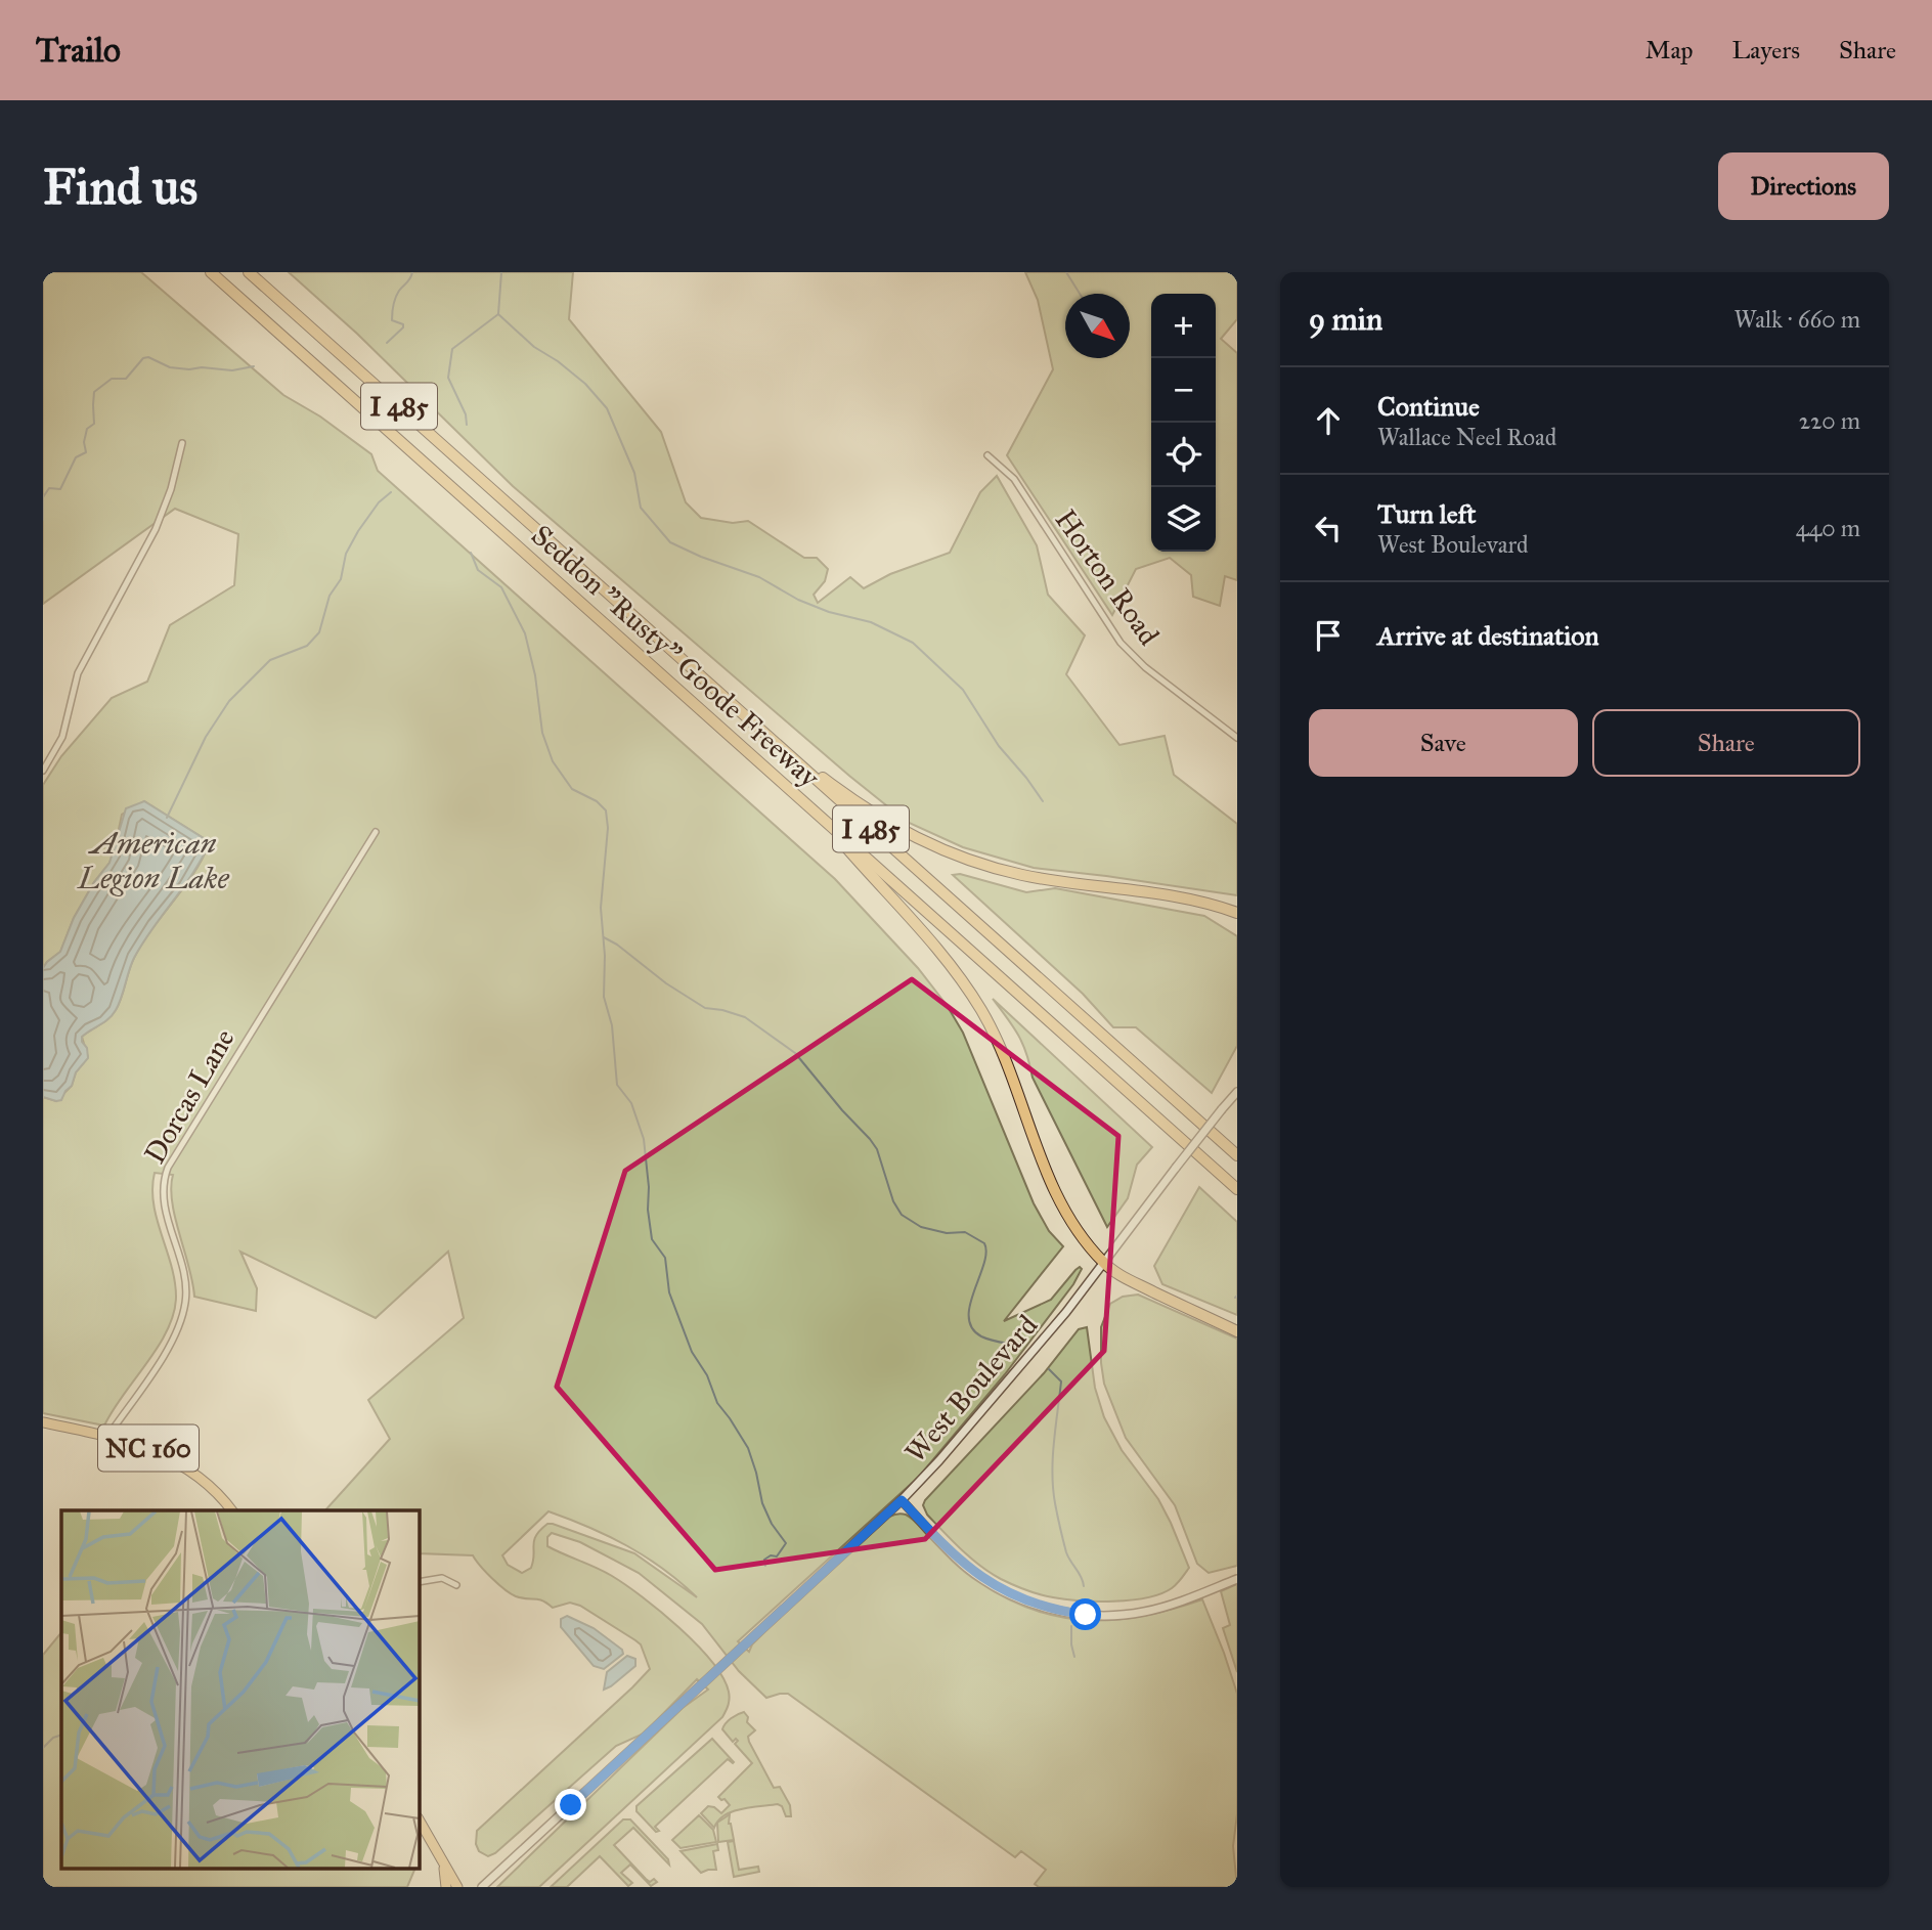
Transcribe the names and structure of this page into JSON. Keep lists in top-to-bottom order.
{
  "streets": {
    "highway": ["I 485", "Seddon \"Rusty\" Goode Freeway"],
    "main road": ["NC 160"],
    "street": ["Horton Road", "Dorcas Lane", "West Boulevard"]
  },
  "crossings": [
    ["Dorcas Lane", "NC 160"]
  ],
  "water": ["American Legion Lake"],
  "north": "bottom right",
  "page": {
    "header": "Trailo",
    "nav": ["Map", "Layers", "Share"],
    "buttons": [
      "Directions",
      ["Save", "Share"]
    ],
    "title": "Find us",
    "heading": ["9 min", "Walk · 660 m"],
    "map_buttons": ["+", "−"],
    "list": [
      ["Continue", "Wallace Neel Road", "220 m"],
      ["Turn left", "West Boulevard", "440 m"],
      "Arrive at destination"
    ]
  }
}
